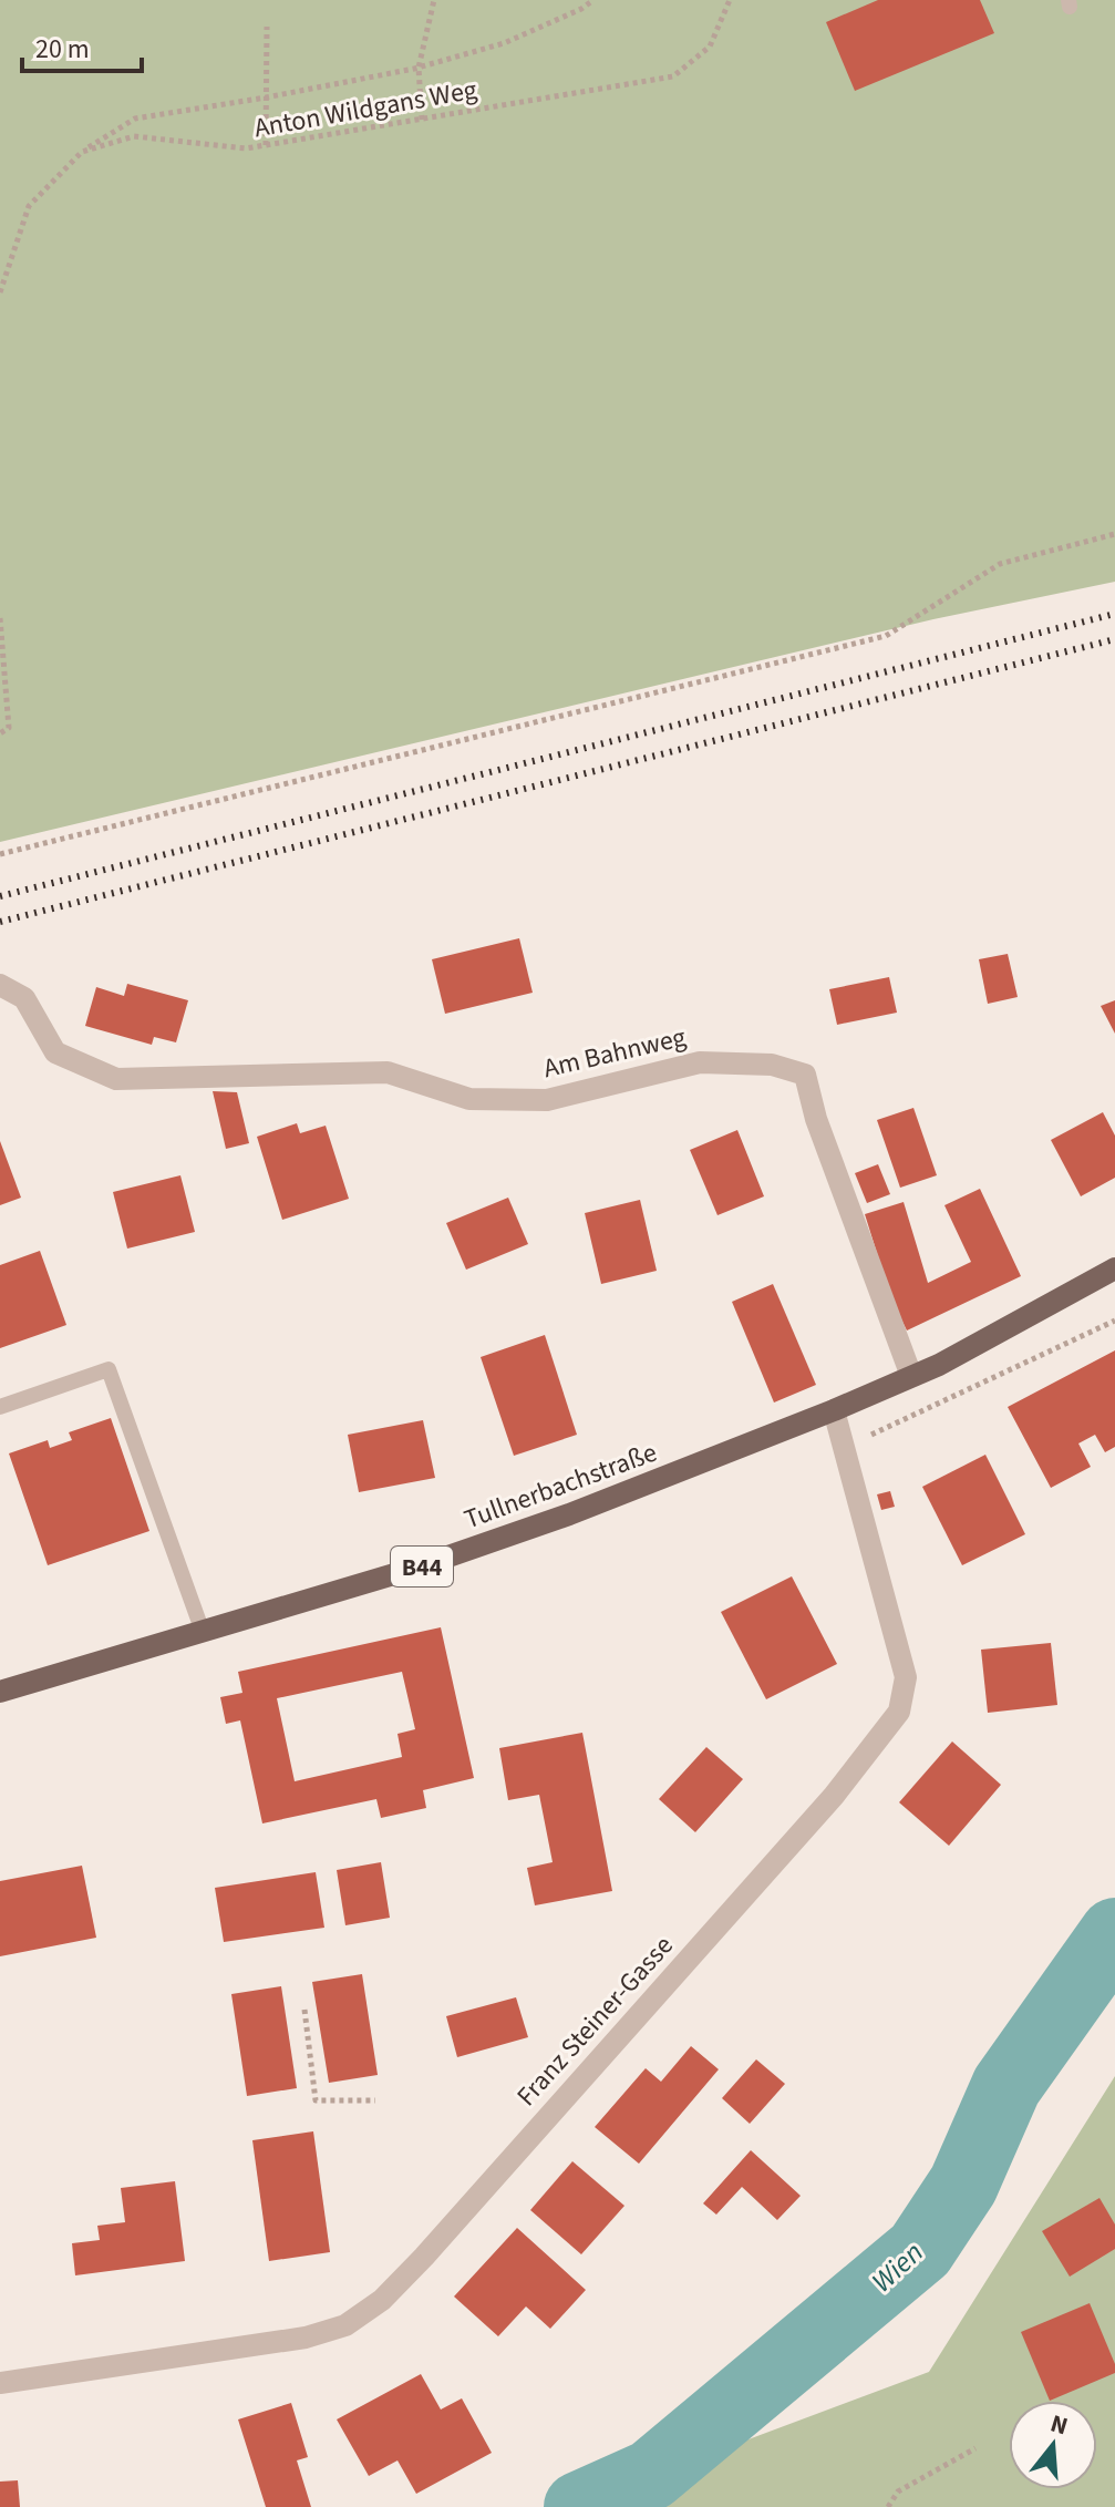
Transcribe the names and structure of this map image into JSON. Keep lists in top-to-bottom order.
{
  "streets": {
    "main road": ["Tullnerbachstraße", "B44"],
    "street": ["Am Bahnweg", "Franz Steiner-Gasse"],
    "path": ["Anton Wildgans Weg"]
  },
  "crossings": [
    ["Am Bahnweg", "Tullnerbachstraße"],
    ["Tullnerbachstraße", "Franz Steiner-Gasse"]
  ],
  "water": ["Wien"],
  "scale_bar": "20 m",
  "north": "top"
}
